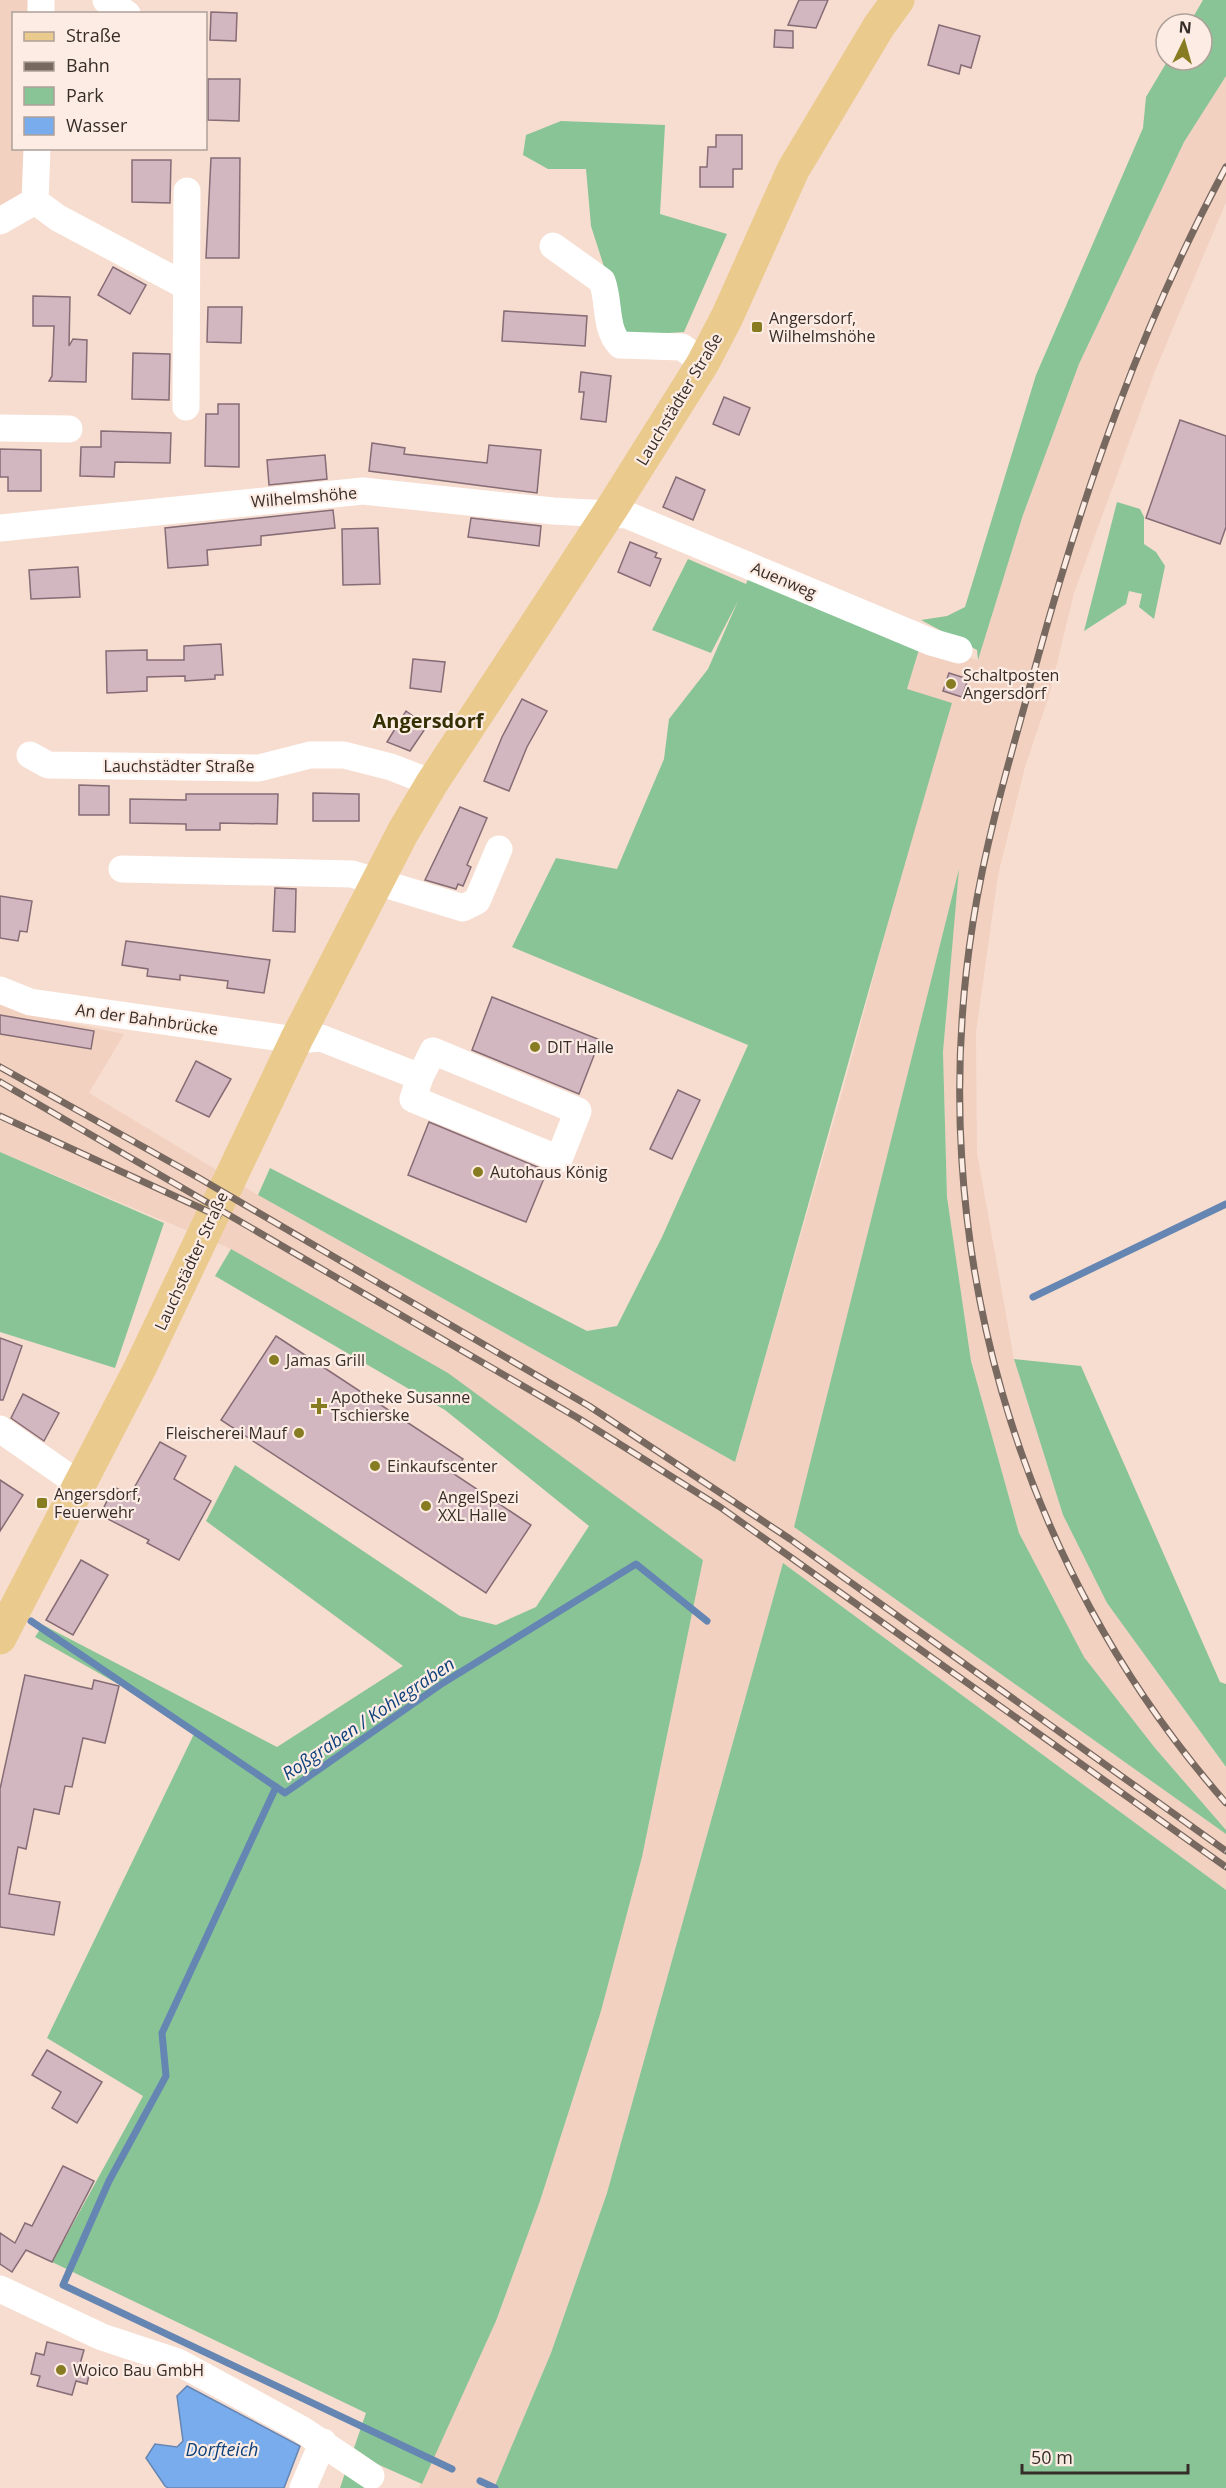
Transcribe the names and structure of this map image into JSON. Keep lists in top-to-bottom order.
{
  "streets": {
    "main road": ["Lauchstädter Straße"],
    "street": ["Wilhelmshöhe", "Auenweg", "An der Bahnbrücke"]
  },
  "crossings": [
    ["Lauchstädter Straße", "Wilhelmshöhe"],
    ["Lauchstädter Straße", "Auenweg"],
    ["Lauchstädter Straße", "An der Bahnbrücke"],
    ["Wilhelmshöhe", "Auenweg"]
  ],
  "districts": ["Angersdorf"],
  "water": ["Roßgraben / Kohlegraben", "Dorfteich"],
  "places": {
    "transit": ["Angersdorf, Wilhelmshöhe", "Angersdorf, Feuerwehr"],
    "other": [
      "Schaltposten Angersdorf",
      "DIT Halle",
      "Autohaus König",
      "Jamas Grill",
      "Fleischerei Mauf",
      "Einkaufscenter",
      "AngelSpezi XXL Halle",
      "Woico Bau GmbH"
    ],
    "health": ["Apotheke Susanne Tschierske"]
  },
  "legend": [
    "Straße",
    "Bahn",
    "Park",
    "Wasser"
  ],
  "scale_bar": "50 m",
  "north": "top"
}
